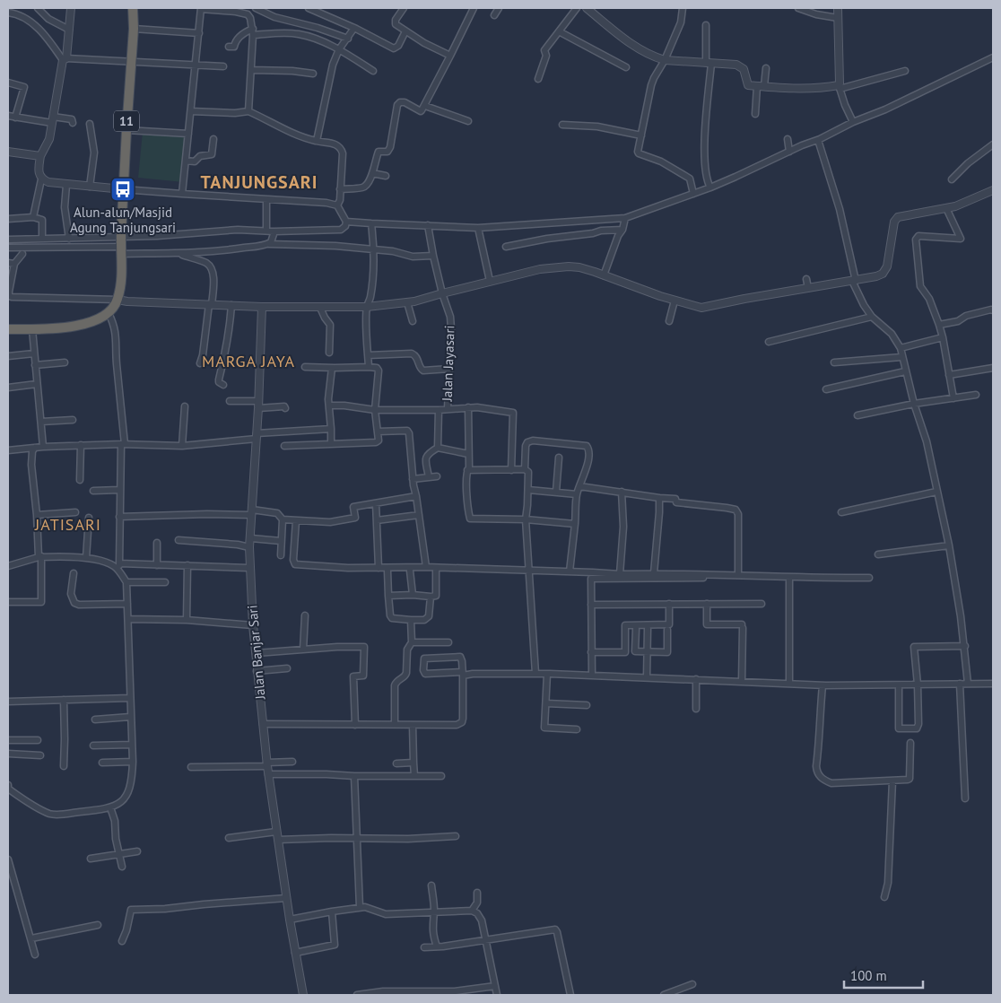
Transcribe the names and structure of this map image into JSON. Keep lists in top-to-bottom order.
{
  "streets": {
    "highway": ["11"],
    "street": ["Jalan Jayasari", "Jalan Banjar Sari"]
  },
  "districts": ["TANJUNGSARI", "MARGA JAYA", "JATISARI"],
  "places": {
    "bus stop": ["Alun-alun/Masjid Agung Tanjungsari"]
  },
  "scale_bar": "100 m"
}
